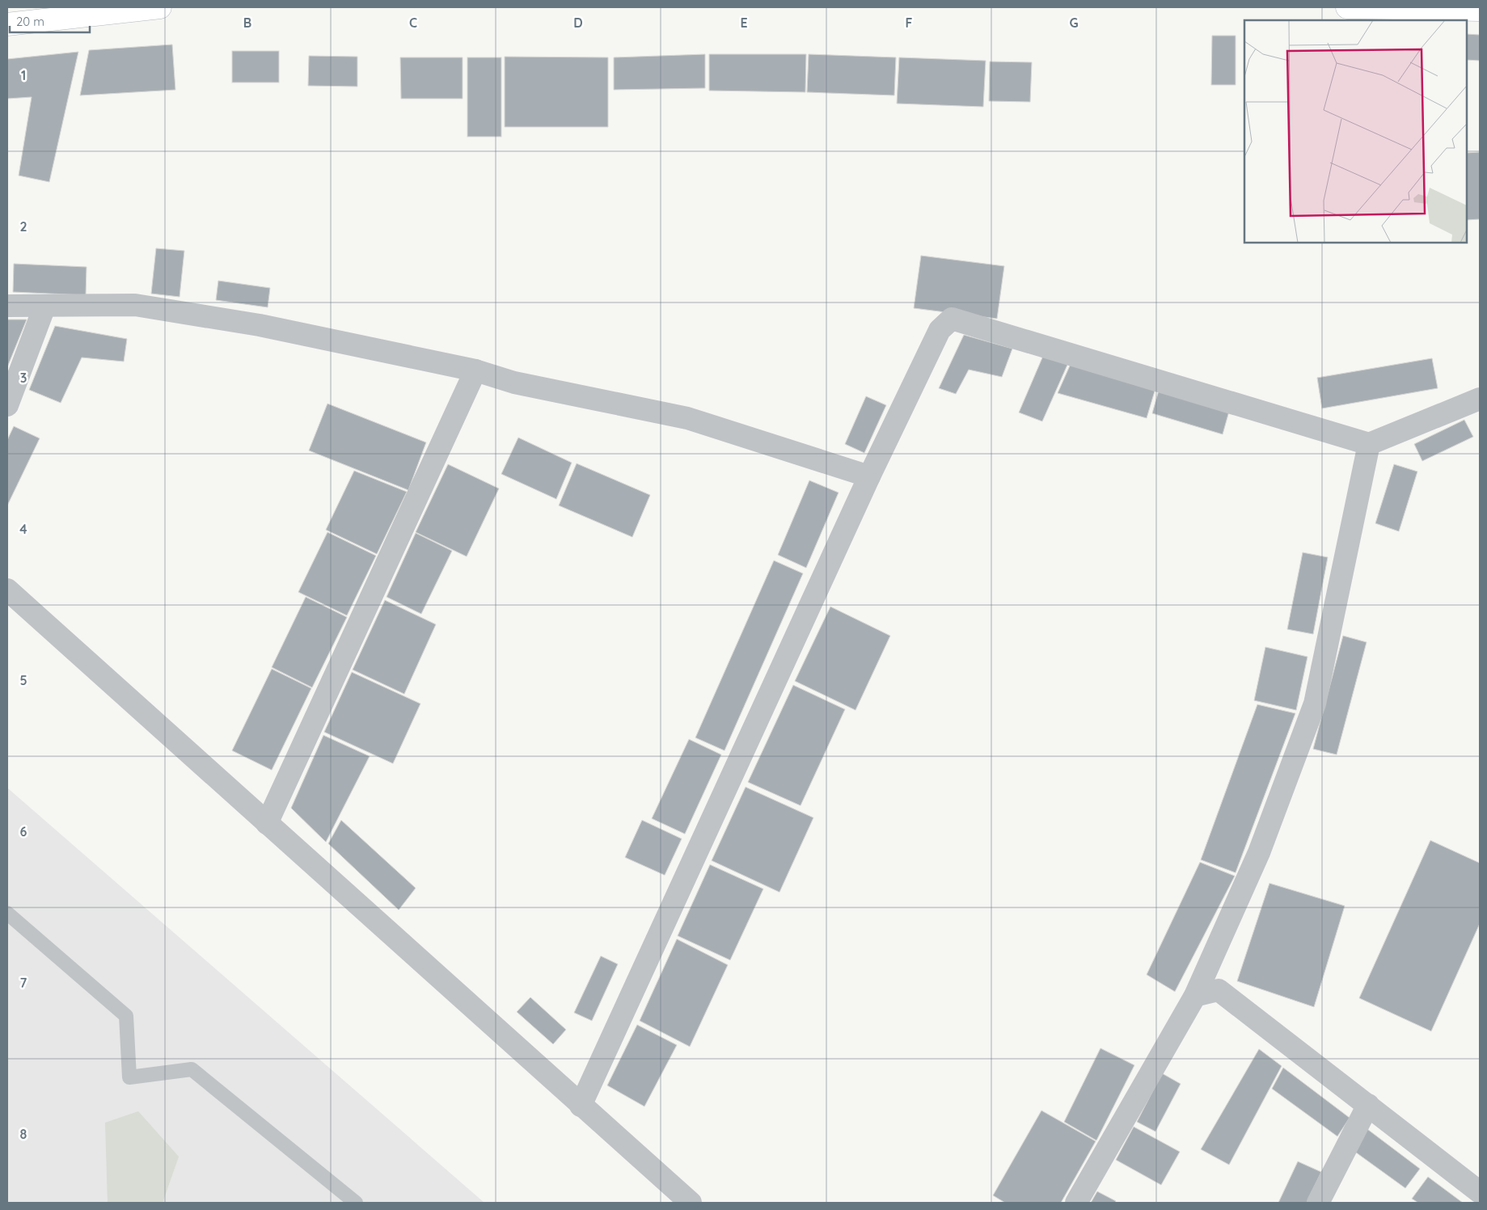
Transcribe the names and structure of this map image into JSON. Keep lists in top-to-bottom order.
{
  "scale_bar": "20 m",
  "grid": {
    "columns": [
      "B",
      "C",
      "D",
      "E",
      "F",
      "G"
    ],
    "rows": [
      "1",
      "2",
      "3",
      "4",
      "5",
      "6",
      "7",
      "8"
    ]
  }
}
